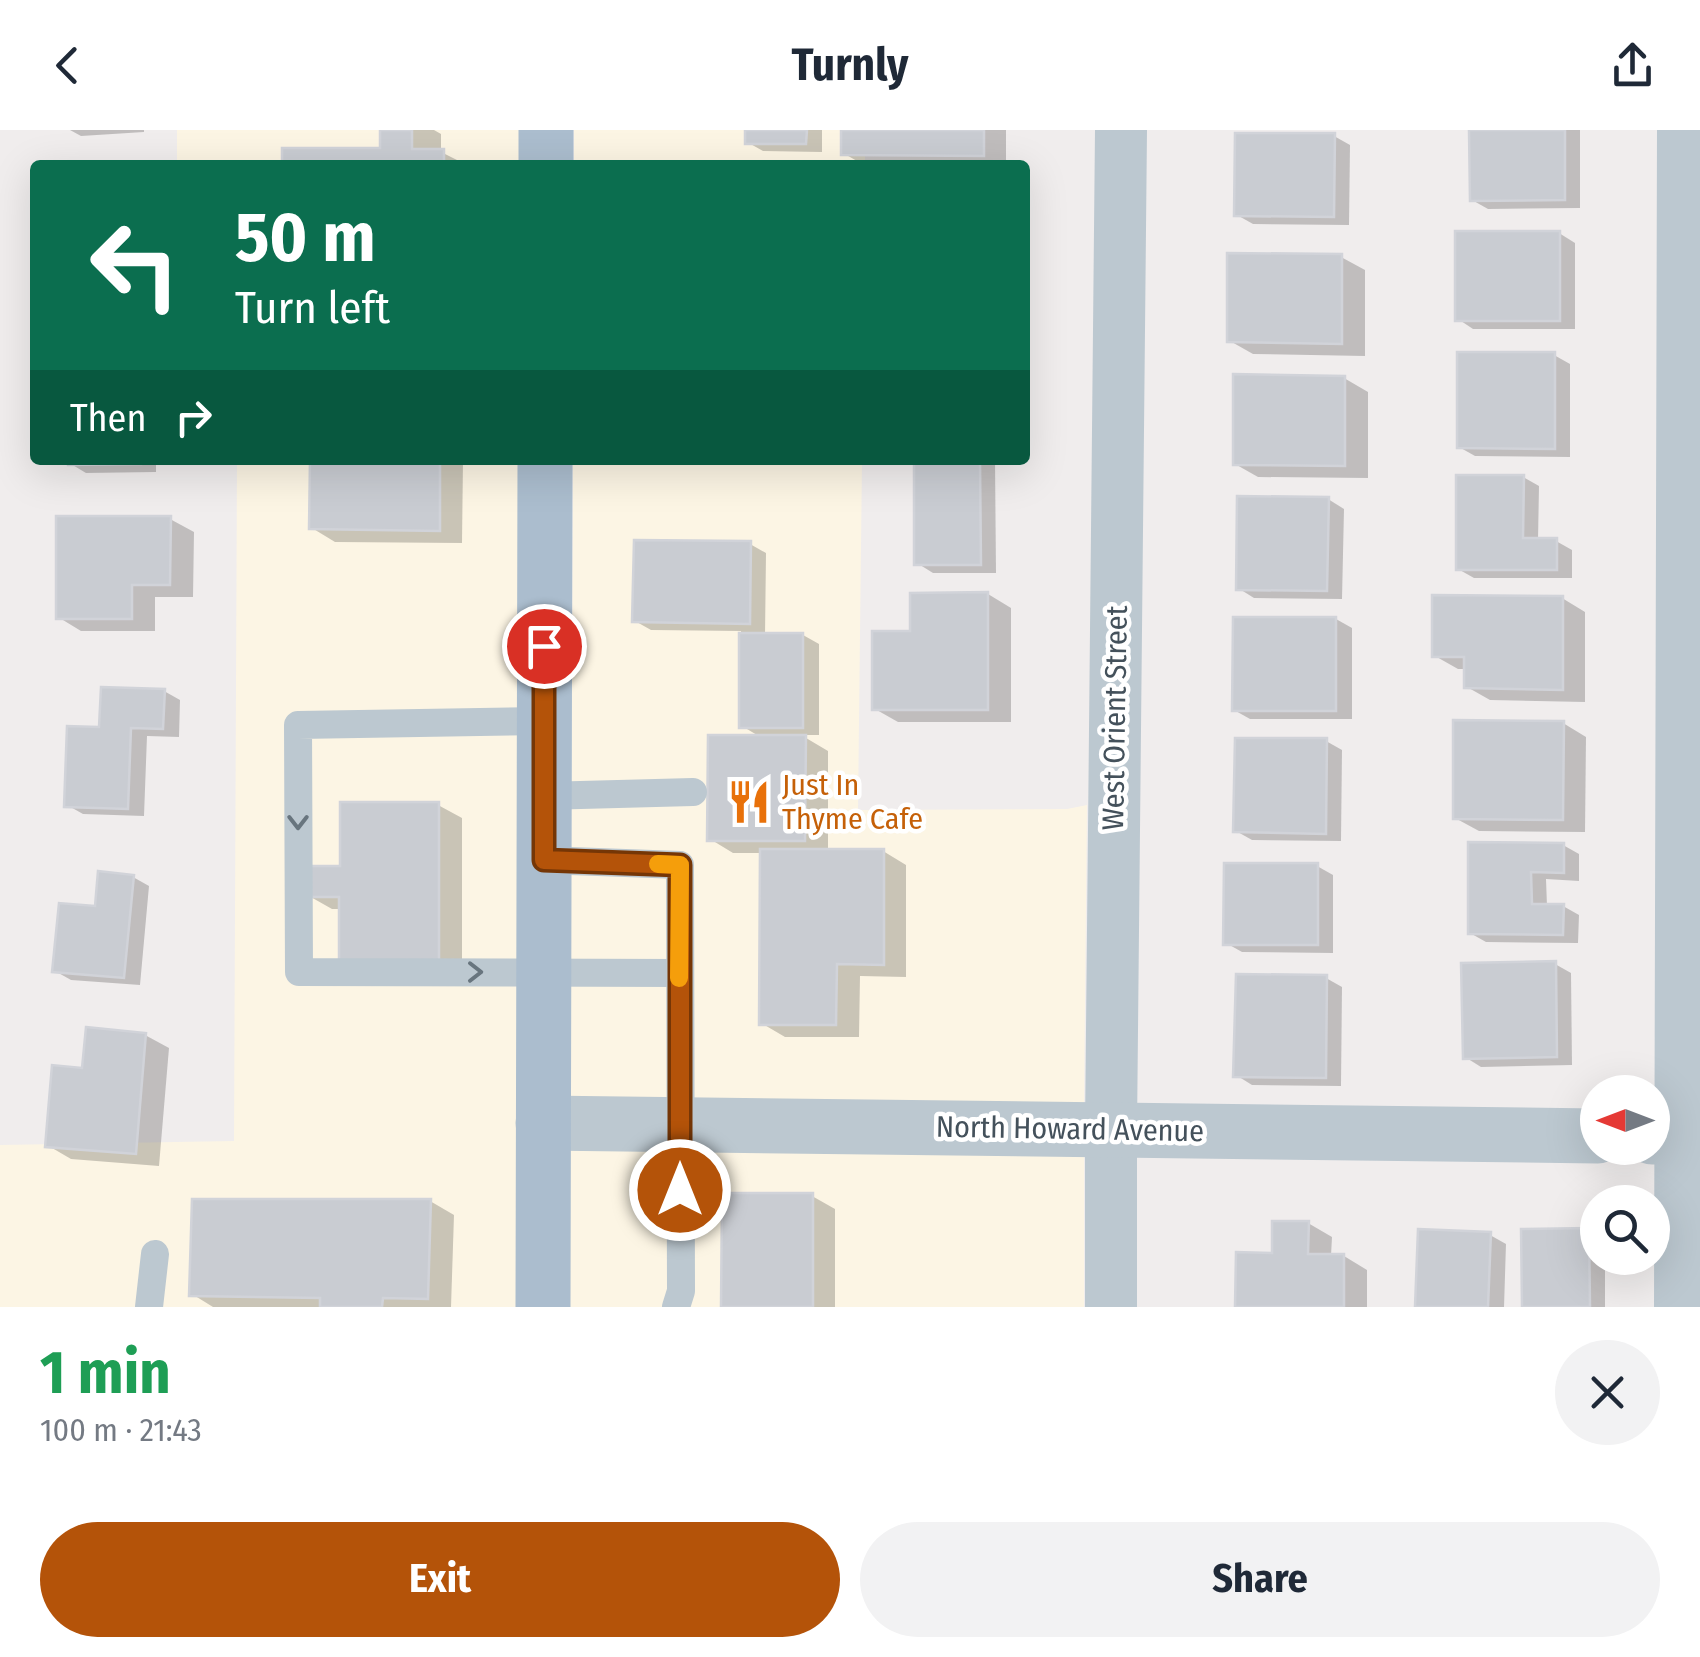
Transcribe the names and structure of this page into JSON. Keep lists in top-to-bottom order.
{
  "streets": {
    "street": ["West Orient Street", "North Howard Avenue"]
  },
  "crossings": [
    ["West Orient Street", "North Howard Avenue"]
  ],
  "places": {
    "restaurant": ["Just In Thyme Cafe"]
  },
  "north": "left",
  "page": {
    "header": "Turnly",
    "turn": ["50 m", "Turn left"],
    "then": "Then",
    "heading": ["1 min", "100 m · 21:43"],
    "buttons": ["Exit", "Share"]
  }
}
